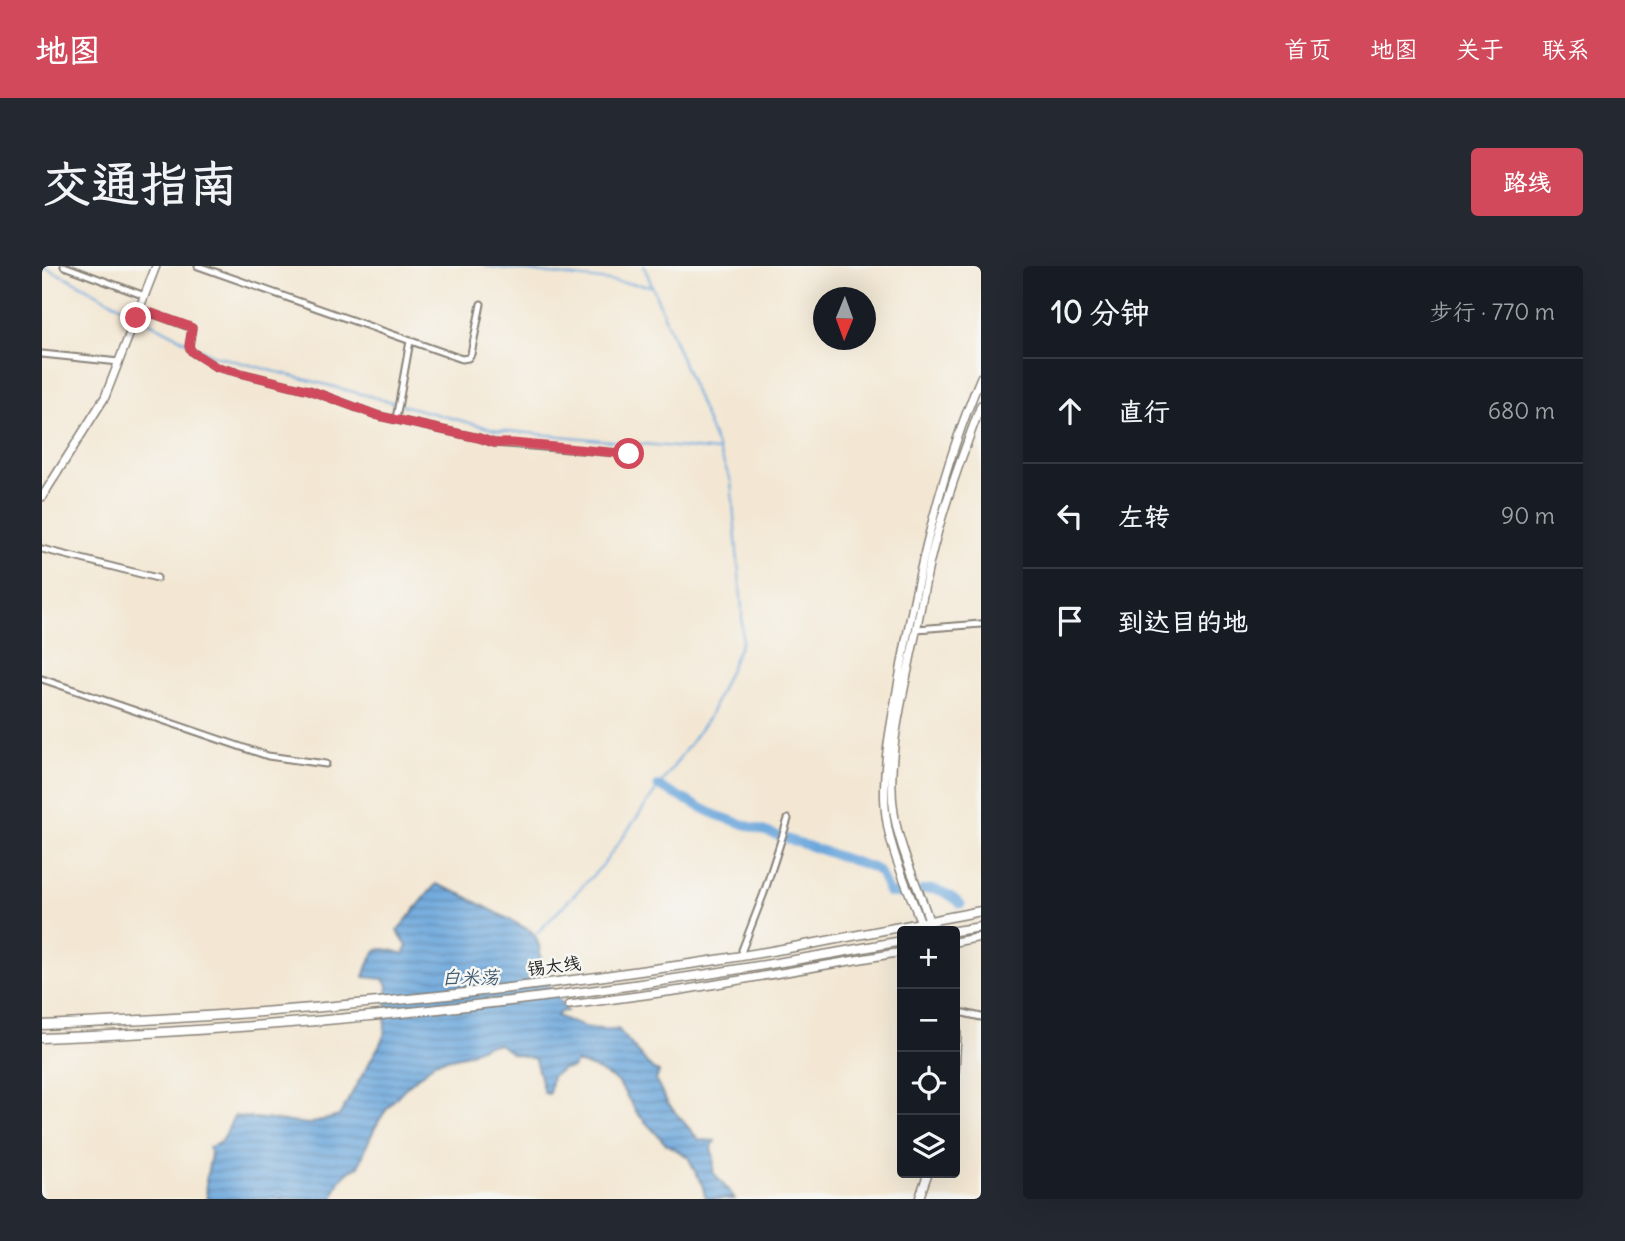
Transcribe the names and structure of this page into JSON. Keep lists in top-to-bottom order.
{
  "streets": {
    "main road": ["锡太线"]
  },
  "water": ["白米荡"],
  "north": "bottom",
  "page": {
    "header": "地图",
    "nav": [
      "首页",
      "地图",
      "关于",
      "联系"
    ],
    "buttons": "路线",
    "title": "交通指南",
    "heading": ["10 分钟", "步行 · 770 m"],
    "list": [
      ["直行", "680 m"],
      ["左转", "90 m"],
      "到达目的地"
    ],
    "map_buttons": ["+", "−"]
  }
}
